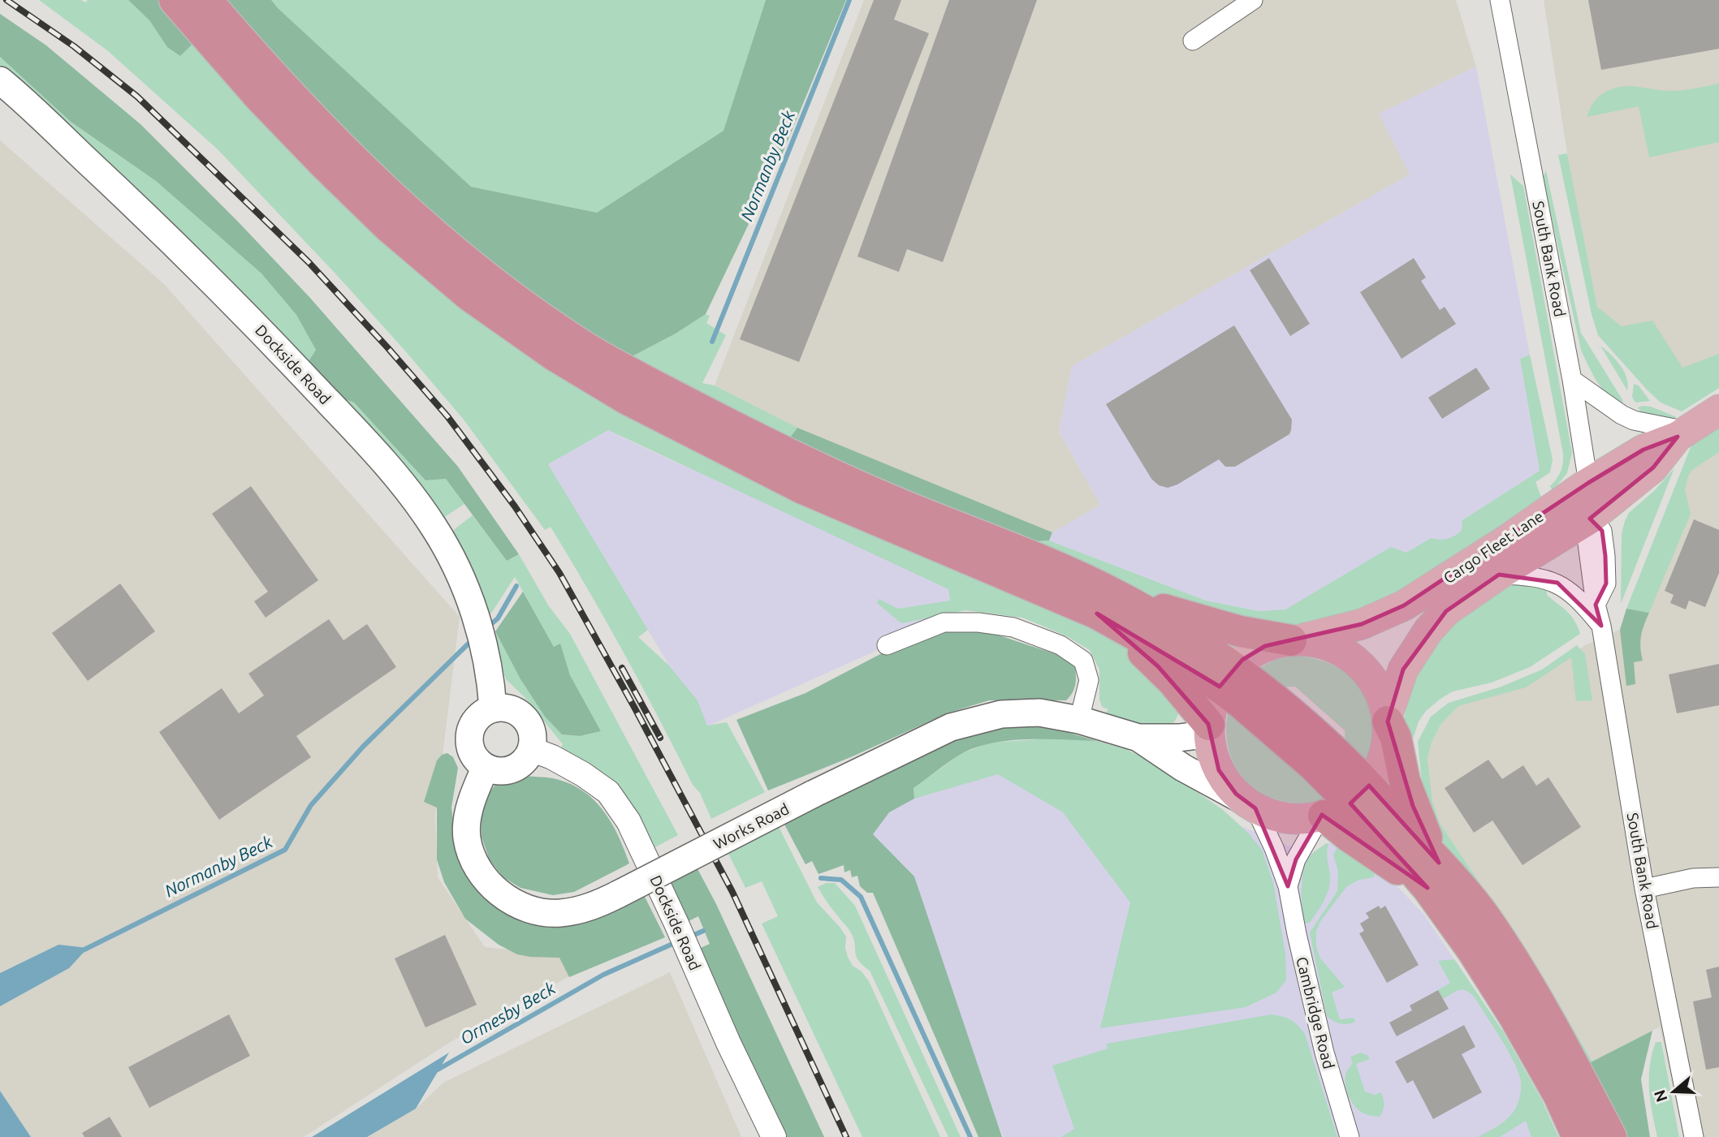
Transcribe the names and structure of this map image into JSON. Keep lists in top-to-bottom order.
{
  "streets": {
    "main road": ["Dockside Road", "Cargo Fleet Lane", "Works Road"],
    "street": ["South Bank Road", "Cambridge Road"]
  },
  "crossings": [
    ["South Bank Road", "Cargo Fleet Lane"],
    ["Dockside Road", "Works Road"],
    ["Works Road", "Cambridge Road"]
  ],
  "water": ["Normanby Beck", "Ormesby Beck"],
  "north": "left"
}
